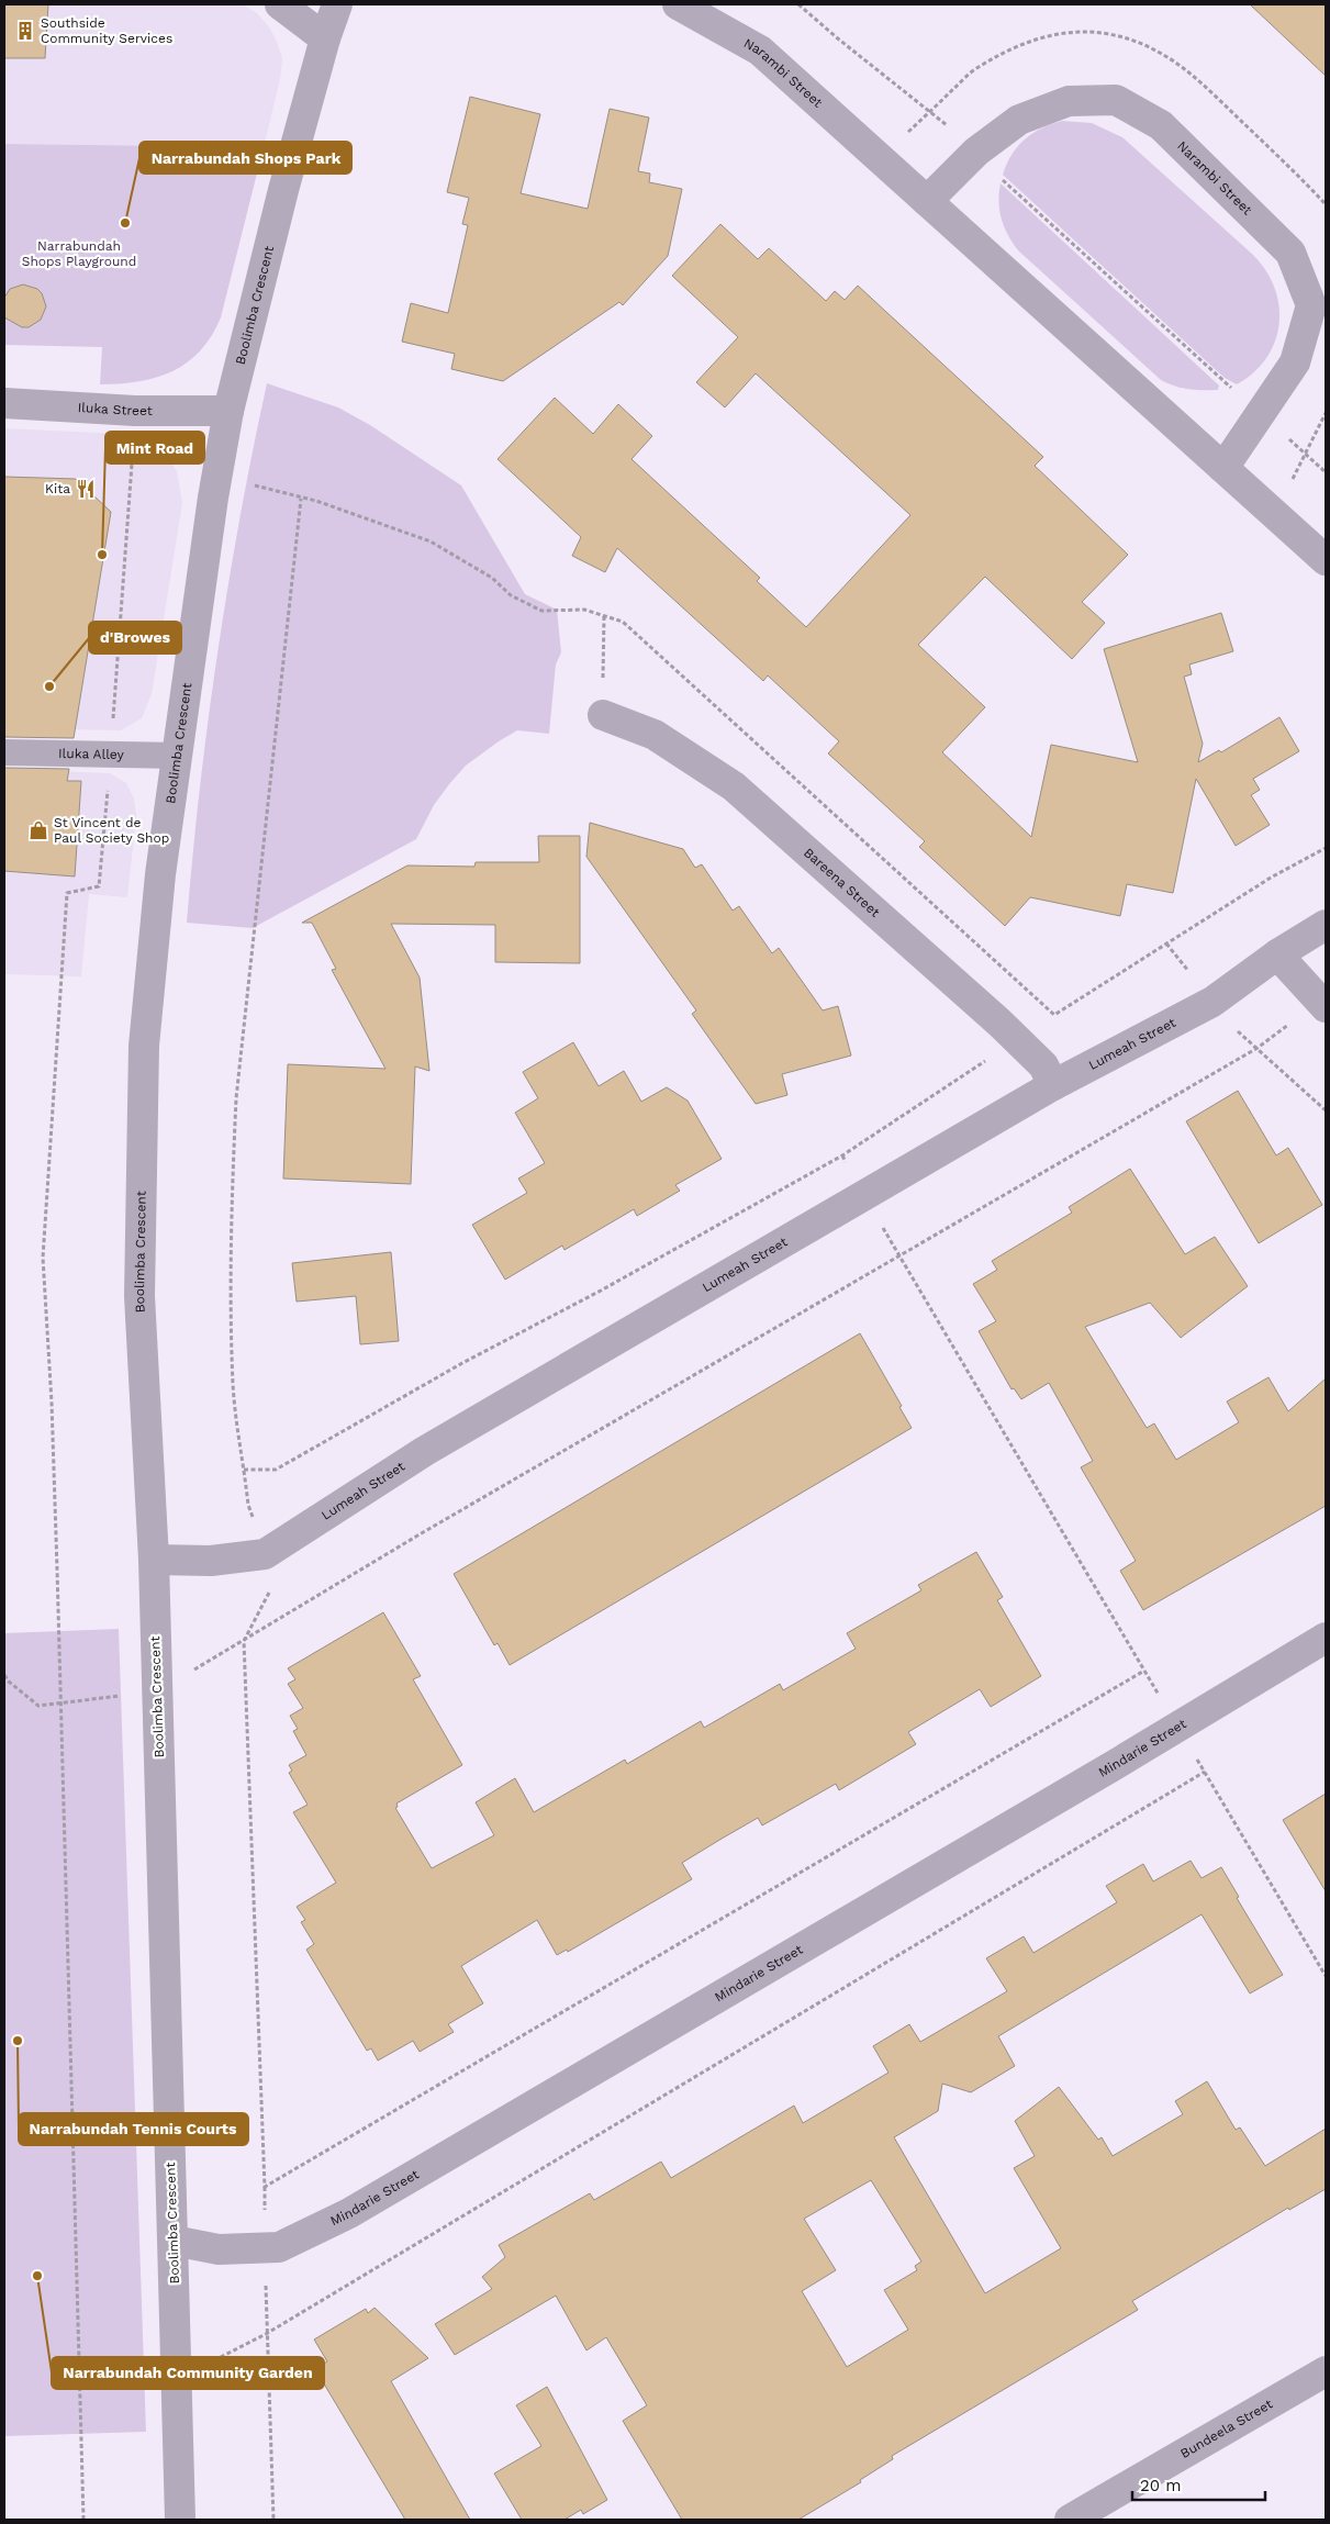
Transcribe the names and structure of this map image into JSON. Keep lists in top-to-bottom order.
{
  "streets": {
    "street": [
      "Narambi Street",
      "Boolimba Crescent",
      "Iluka Street",
      "Bareena Street",
      "Lumeah Street",
      "Mindarie Street",
      "Bundeela Street"
    ],
    "lane": ["Iluka Alley"]
  },
  "crossings": [
    ["Boolimba Crescent", "Iluka Street"],
    ["Boolimba Crescent", "Iluka Alley"],
    ["Boolimba Crescent", "Lumeah Street"],
    ["Boolimba Crescent", "Mindarie Street"],
    ["Bareena Street", "Lumeah Street"]
  ],
  "parks": ["Narrabundah Shops Playground"],
  "places": {
    "building": ["Southside Community Services"],
    "other": [
      "Narrabundah Shops Park",
      "Mint Road",
      "d'Browes",
      "Narrabundah Tennis Courts",
      "Narrabundah Community Garden"
    ],
    "restaurant": ["Kita"],
    "shop": ["St Vincent de Paul Society Shop"]
  },
  "scale_bar": "20 m"
}
